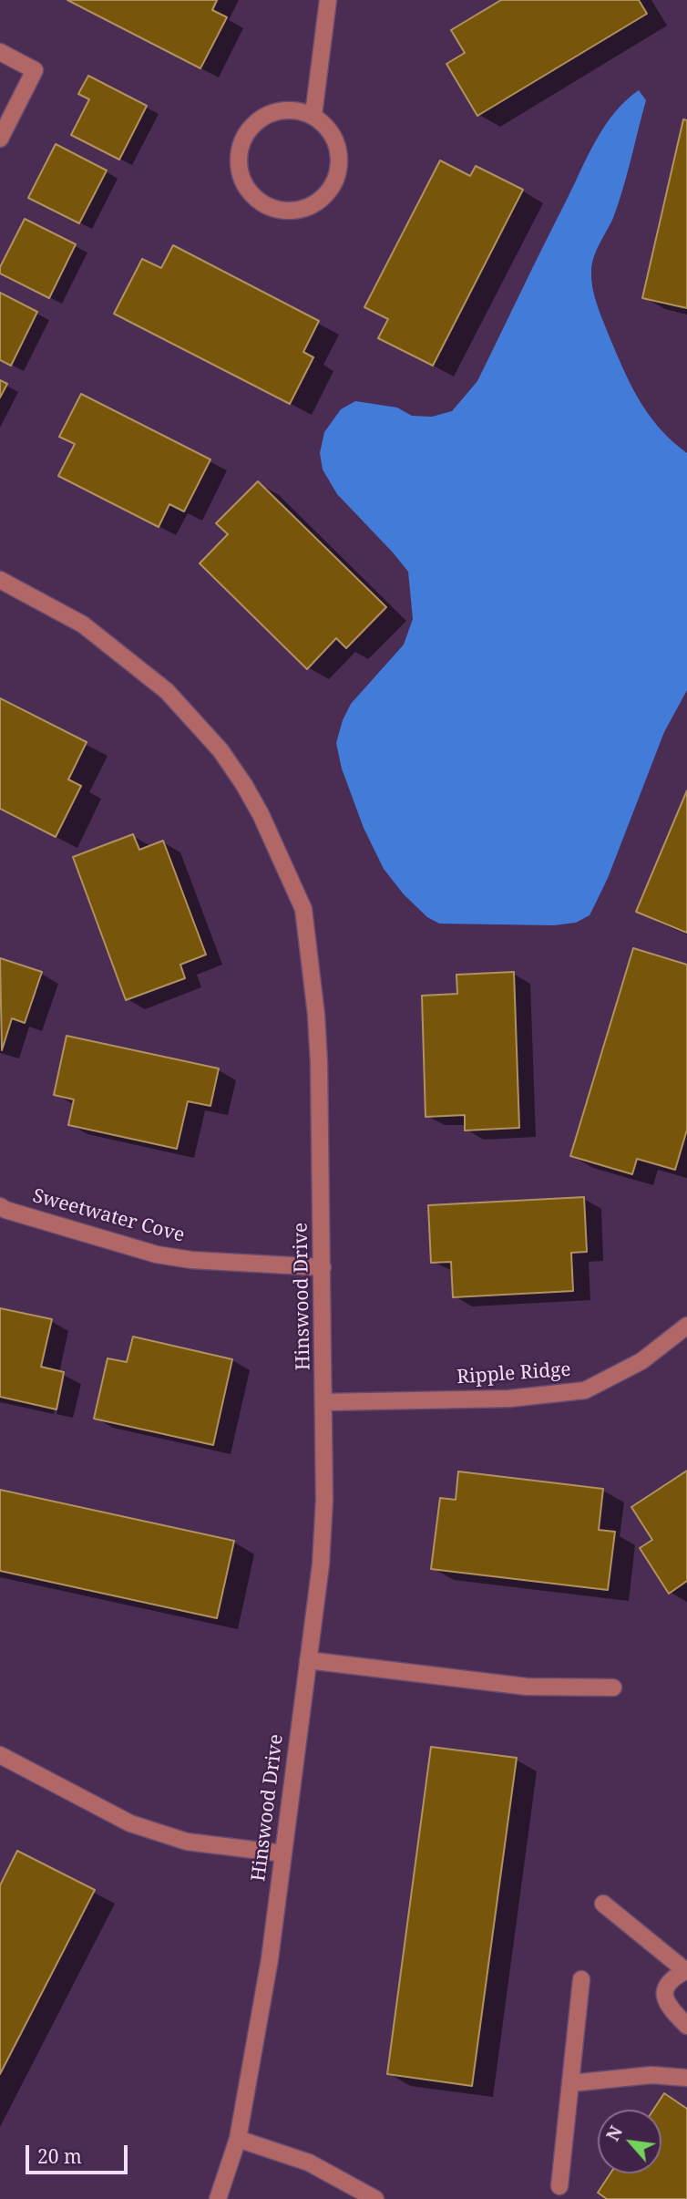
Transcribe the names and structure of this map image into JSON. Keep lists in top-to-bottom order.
{
  "streets": {
    "street": ["Sweetwater Cove", "Hinswood Drive", "Ripple Ridge"]
  },
  "crossings": [
    ["Sweetwater Cove", "Hinswood Drive"],
    ["Hinswood Drive", "Ripple Ridge"]
  ],
  "scale_bar": "20 m",
  "north": "top left"
}
